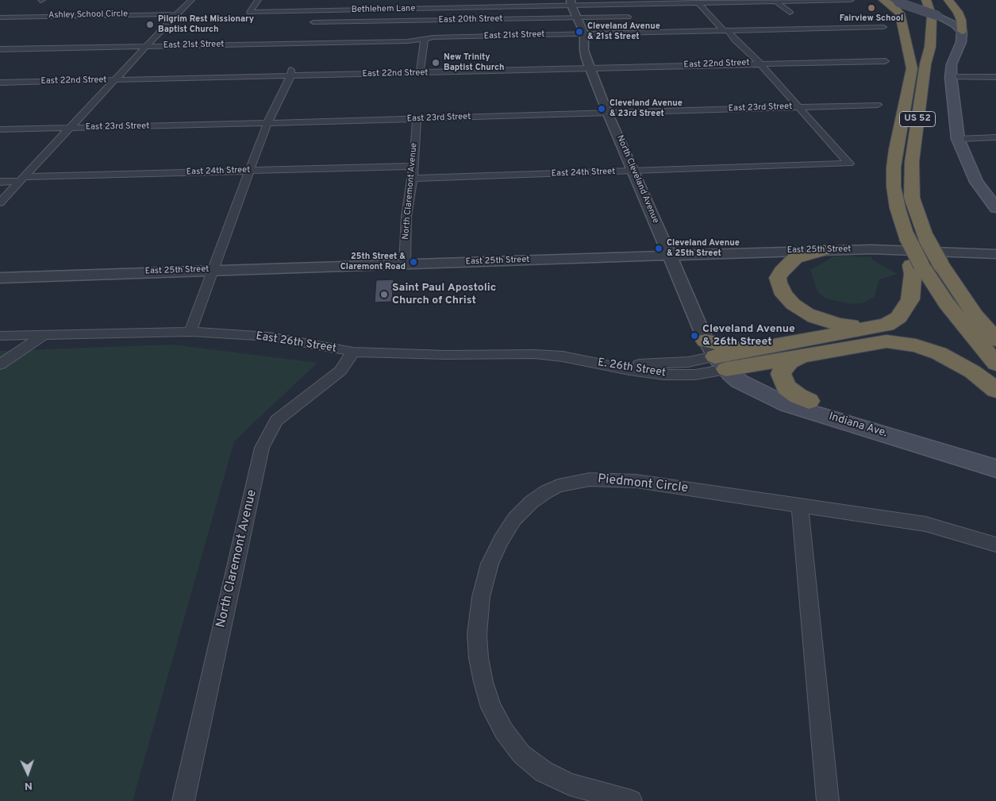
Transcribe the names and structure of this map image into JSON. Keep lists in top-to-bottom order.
{
  "streets": {
    "highway": ["US 52"],
    "main road": ["Indiana Ave."],
    "street": [
      "Bethlehem Lane",
      "Ashley School Circle",
      "East 20th Street",
      "East 21st Street",
      "East 22nd Street",
      "East 23rd Street",
      "East 24th Street",
      "North Cleveland Avenue",
      "North Claremont Avenue",
      "East 25th Street",
      "East 26th Street",
      "E. 26th Street",
      "Piedmont Circle"
    ]
  },
  "crossings": [
    ["Bethlehem Lane", "North Cleveland Avenue"],
    ["East 20th Street", "East 21st Street"],
    ["East 20th Street", "North Cleveland Avenue"],
    ["East 21st Street", "North Cleveland Avenue"],
    ["East 22nd Street", "North Cleveland Avenue"],
    ["East 23rd Street", "East 24th Street"],
    ["East 23rd Street", "North Cleveland Avenue"],
    ["East 23rd Street", "North Claremont Avenue"],
    ["East 24th Street", "North Cleveland Avenue"],
    ["East 24th Street", "North Claremont Avenue"],
    ["North Cleveland Avenue", "East 25th Street"],
    ["North Cleveland Avenue", "E. 26th Street"],
    ["North Cleveland Avenue", "Indiana Ave."],
    ["North Claremont Avenue", "East 25th Street"],
    ["North Claremont Avenue", "East 26th Street"],
    ["East 26th Street", "E. 26th Street"],
    ["E. 26th Street", "Indiana Ave."]
  ],
  "places": [
    "Fairview School",
    "Pilgrim Rest Missionary Baptist Church",
    "Cleveland Avenue & 21st Street",
    "New Trinity Baptist Church",
    "Cleveland Avenue & 23rd Street",
    "Cleveland Avenue & 25th Street",
    "25th Street & Claremont Road",
    "Saint Paul Apostolic Church of Christ",
    "Cleveland Avenue & 26th Street"
  ],
  "north": "bottom"
}
